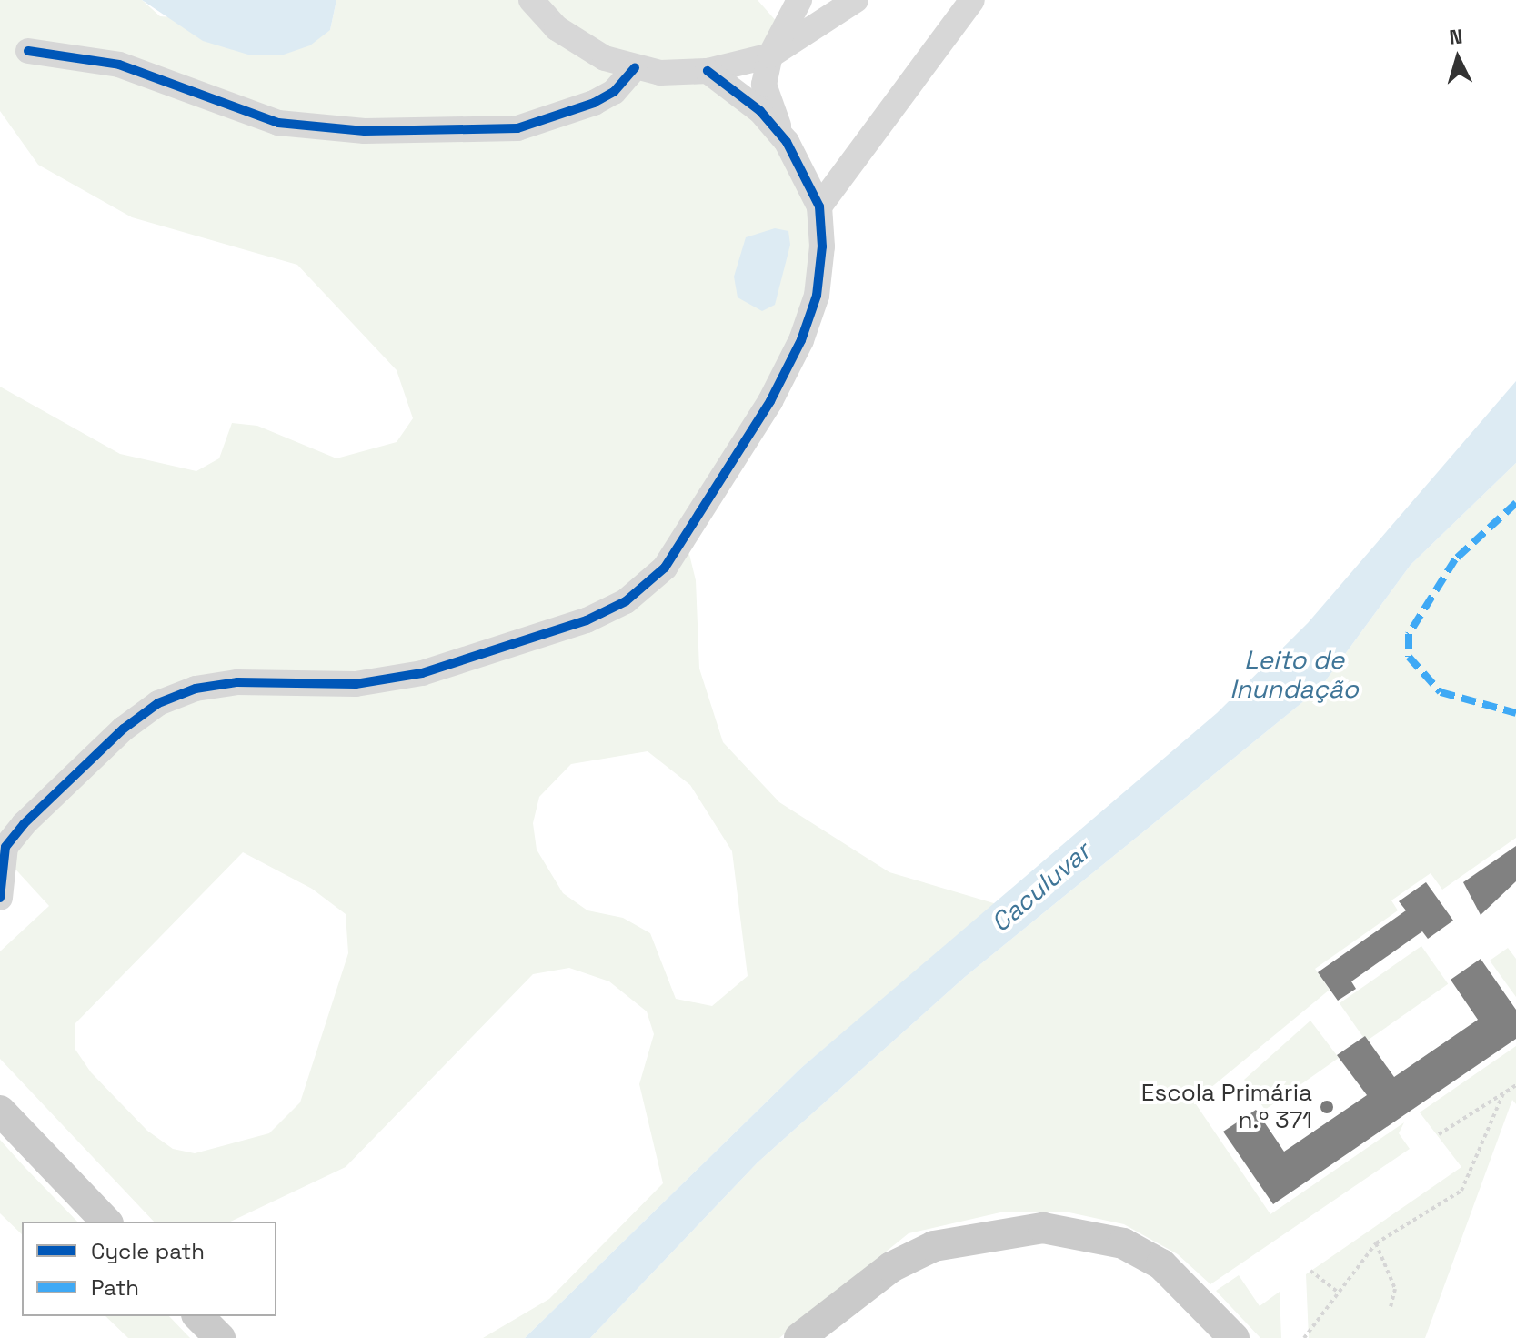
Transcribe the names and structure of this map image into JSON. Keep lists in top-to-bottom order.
{
  "water": ["Leito de Inundação", "Caculuvar"],
  "places": ["Escola Primária n.º 371"],
  "legend": ["Cycle path", "Path"],
  "north": "top"
}
